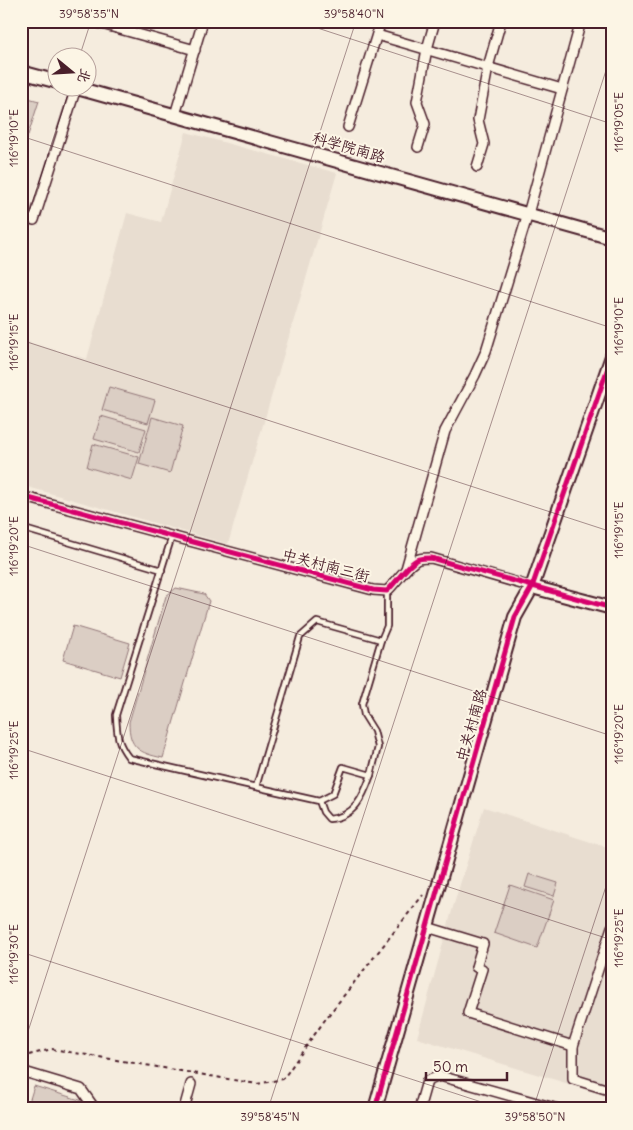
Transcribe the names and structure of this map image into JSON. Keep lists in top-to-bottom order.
{
  "streets": {
    "street": ["科学院南路", "中关村南三街", "中关村南路"]
  },
  "crossings": [
    ["中关村南三街", "中关村南路"]
  ],
  "scale_bar": "50 m",
  "north": "right",
  "coordinates": [
    "39°58'35\"N",
    "39°58'40\"N",
    "116°19'05\"E",
    "116°19'10\"E",
    "116°19'15\"E",
    "116°19'20\"E",
    "116°19'25\"E",
    "116°19'30\"E",
    "39°58'45\"N",
    "39°58'50\"N"
  ]
}
